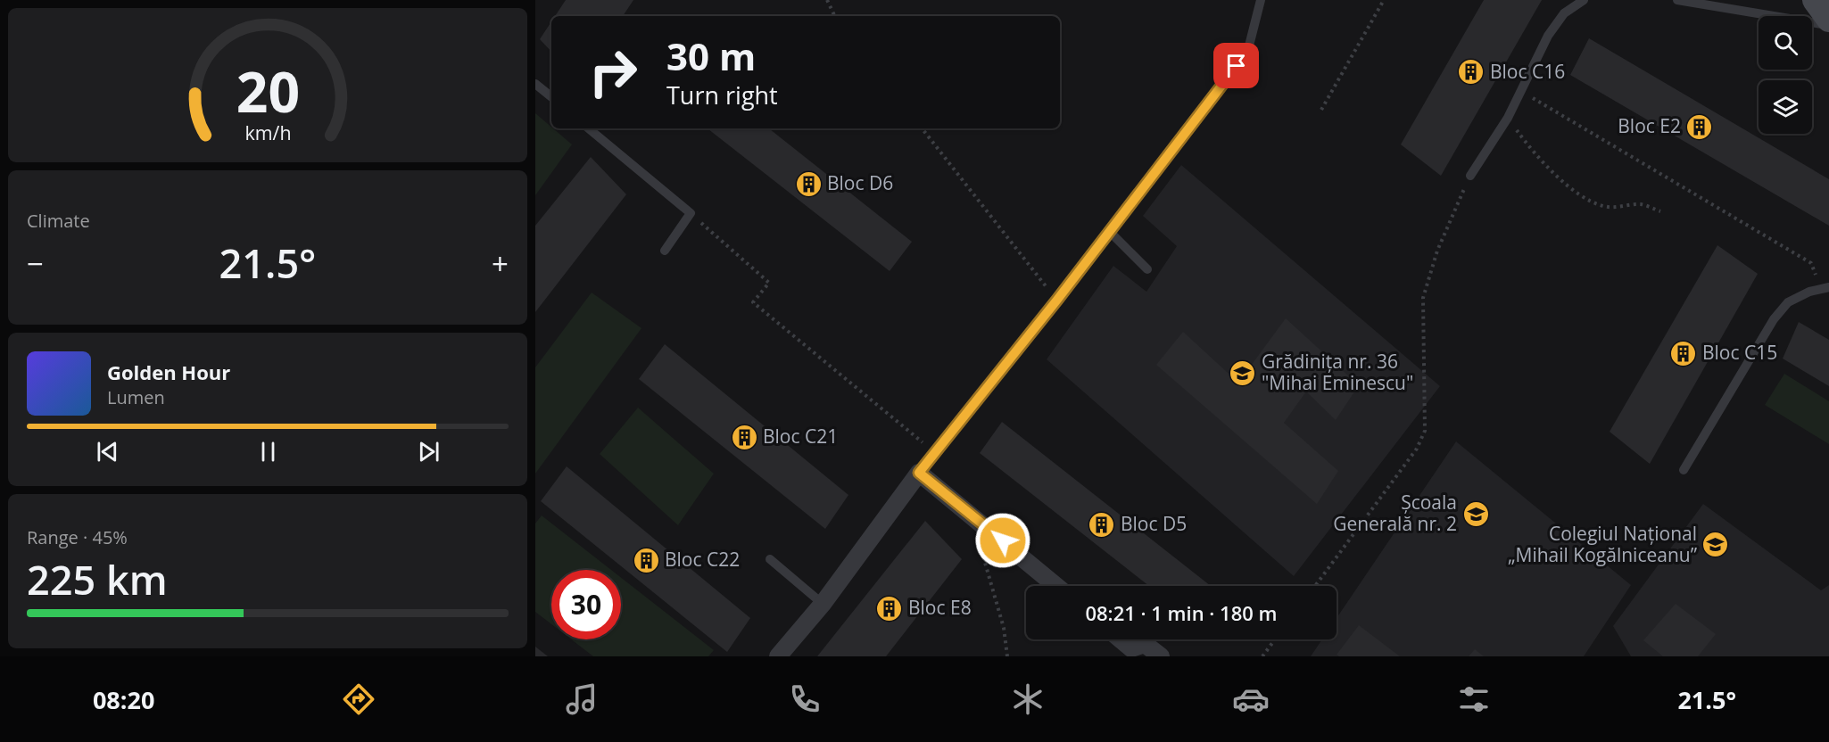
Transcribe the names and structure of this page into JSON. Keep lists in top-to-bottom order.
{
  "places": {
    "building": [
      "Bloc C16",
      "Bloc E2",
      "Bloc D6",
      "Bloc C15",
      "Bloc C21",
      "Bloc D5",
      "Bloc C22",
      "Bloc E8"
    ],
    "school or university": ["Grădinița nr. 36 \"Mihai Eminescu\"", "Școala Generală nr. 2", "Colegiul Național „Mihail Kogălniceanu”"]
  },
  "page": {
    "turn": ["30 m", "Turn right"],
    "tile": [
      "Climate",
      ["Range · 45%", "225 km"]
    ],
    "heat": ["−", "21.5°", "+"],
    "song": ["Golden Hour", "Lumen"],
    "limit": "30",
    "trip": "08:21 · 1 min · 180 m",
    "tabs": ["08:20", "21.5°"],
    "gauge": ["20", "km/h"]
  }
}
